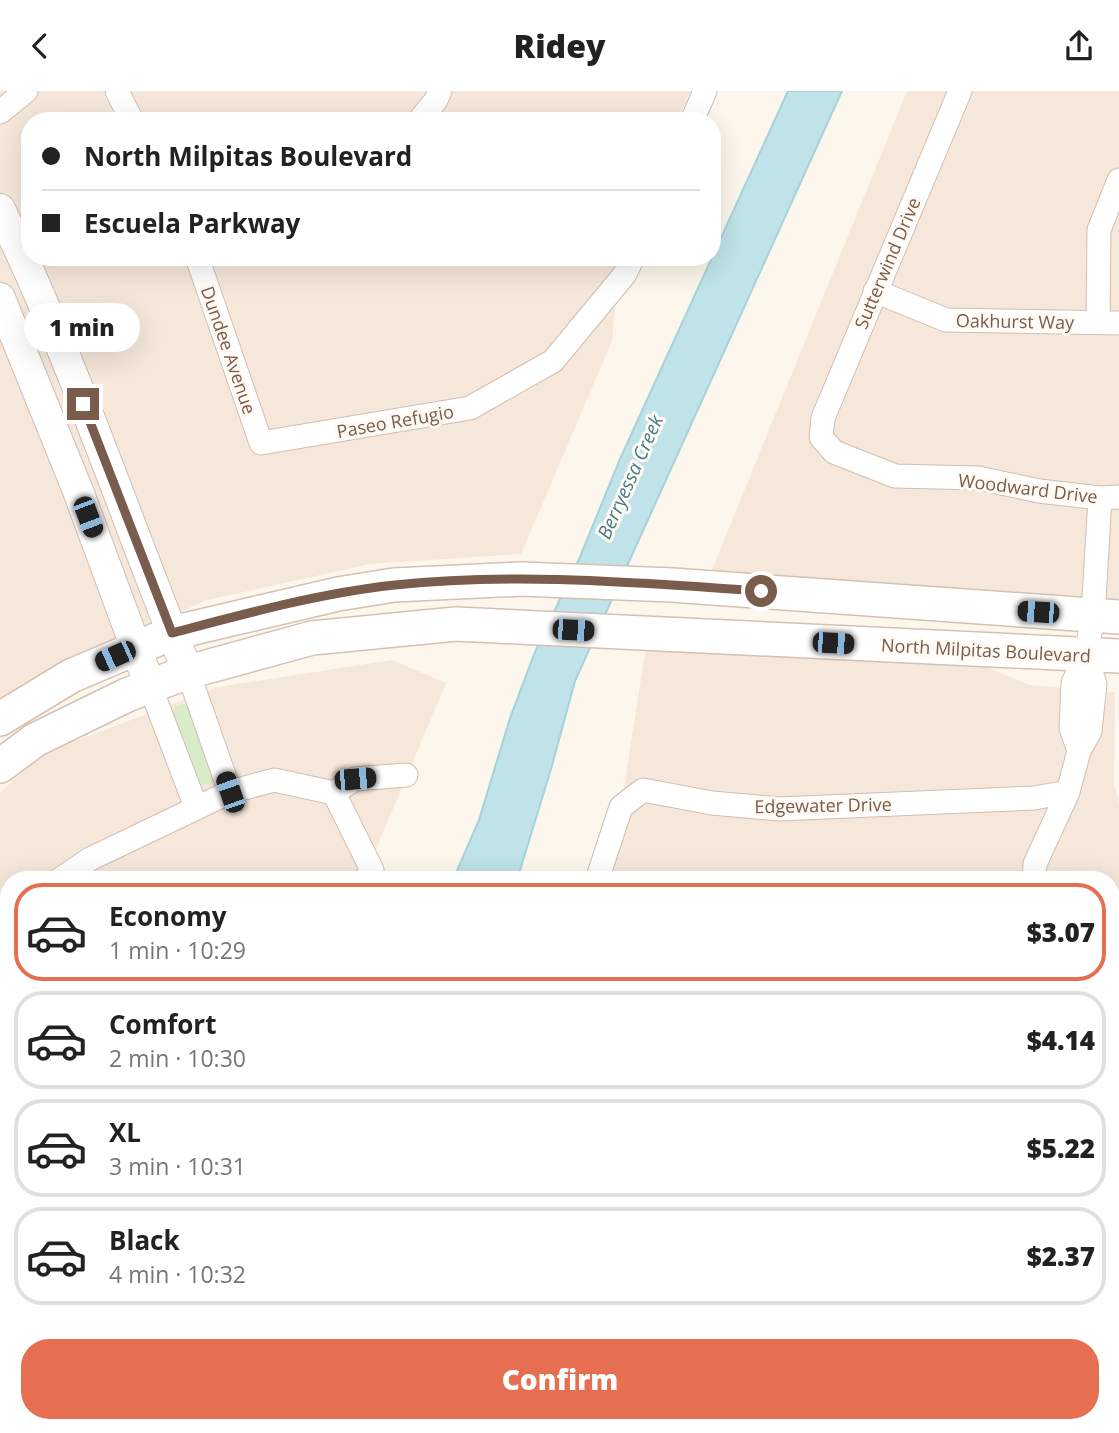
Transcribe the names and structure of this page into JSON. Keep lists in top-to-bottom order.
{
  "streets": {
    "main road": ["North Milpitas Boulevard"],
    "street": [
      "Sutterwind Drive",
      "Oakhurst Way",
      "Dundee Avenue",
      "Paseo Refugio",
      "Woodward Drive",
      "Edgewater Drive"
    ]
  },
  "crossings": [
    ["Sutterwind Drive", "Oakhurst Way"],
    ["Sutterwind Drive", "Woodward Drive"],
    ["Dundee Avenue", "Paseo Refugio"]
  ],
  "water": ["Berryessa Creek"],
  "page": {
    "header": "Ridey",
    "banner": ["North Milpitas Boulevard", "Escuela Parkway"],
    "bubble": "1 min",
    "list": [
      {
        "name": "Economy",
        "note": "1 min · 10:29",
        "value": "$3.07"
      },
      {
        "name": "Comfort",
        "note": "2 min · 10:30",
        "value": "$4.14"
      },
      {
        "name": "XL",
        "note": "3 min · 10:31",
        "value": "$5.22"
      },
      {
        "name": "Black",
        "note": "4 min · 10:32",
        "value": "$2.37"
      }
    ],
    "buttons": "Confirm"
  }
}
